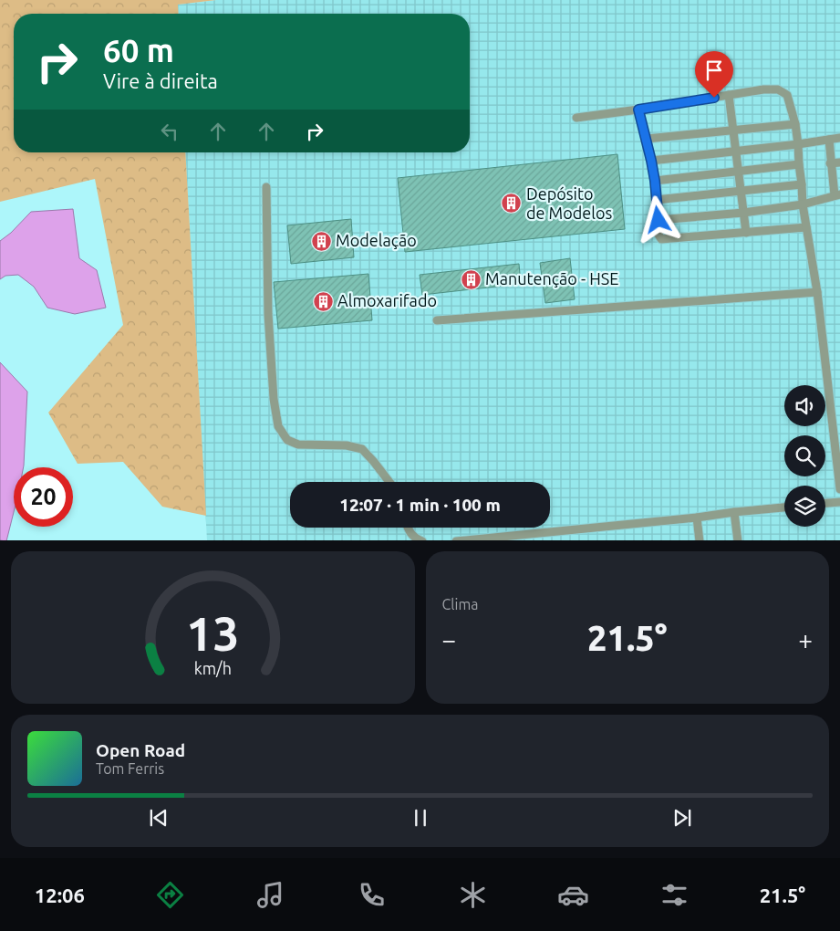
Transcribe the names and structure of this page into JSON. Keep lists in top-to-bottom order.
{
  "places": {
    "building": [
      "Depósito de Modelos",
      "Modelação",
      "Manutenção - HSE",
      "Almoxarifado"
    ]
  },
  "page": {
    "turn": ["60 m", "Vire à direita"],
    "limit": "20",
    "trip": "12:07 · 1 min · 100 m",
    "tile": "Clima",
    "heat": ["−", "21.5°", "+"],
    "song": ["Open Road", "Tom Ferris"],
    "tabs": ["12:06", "21.5°"],
    "gauge": ["13", "km/h"]
  }
}
